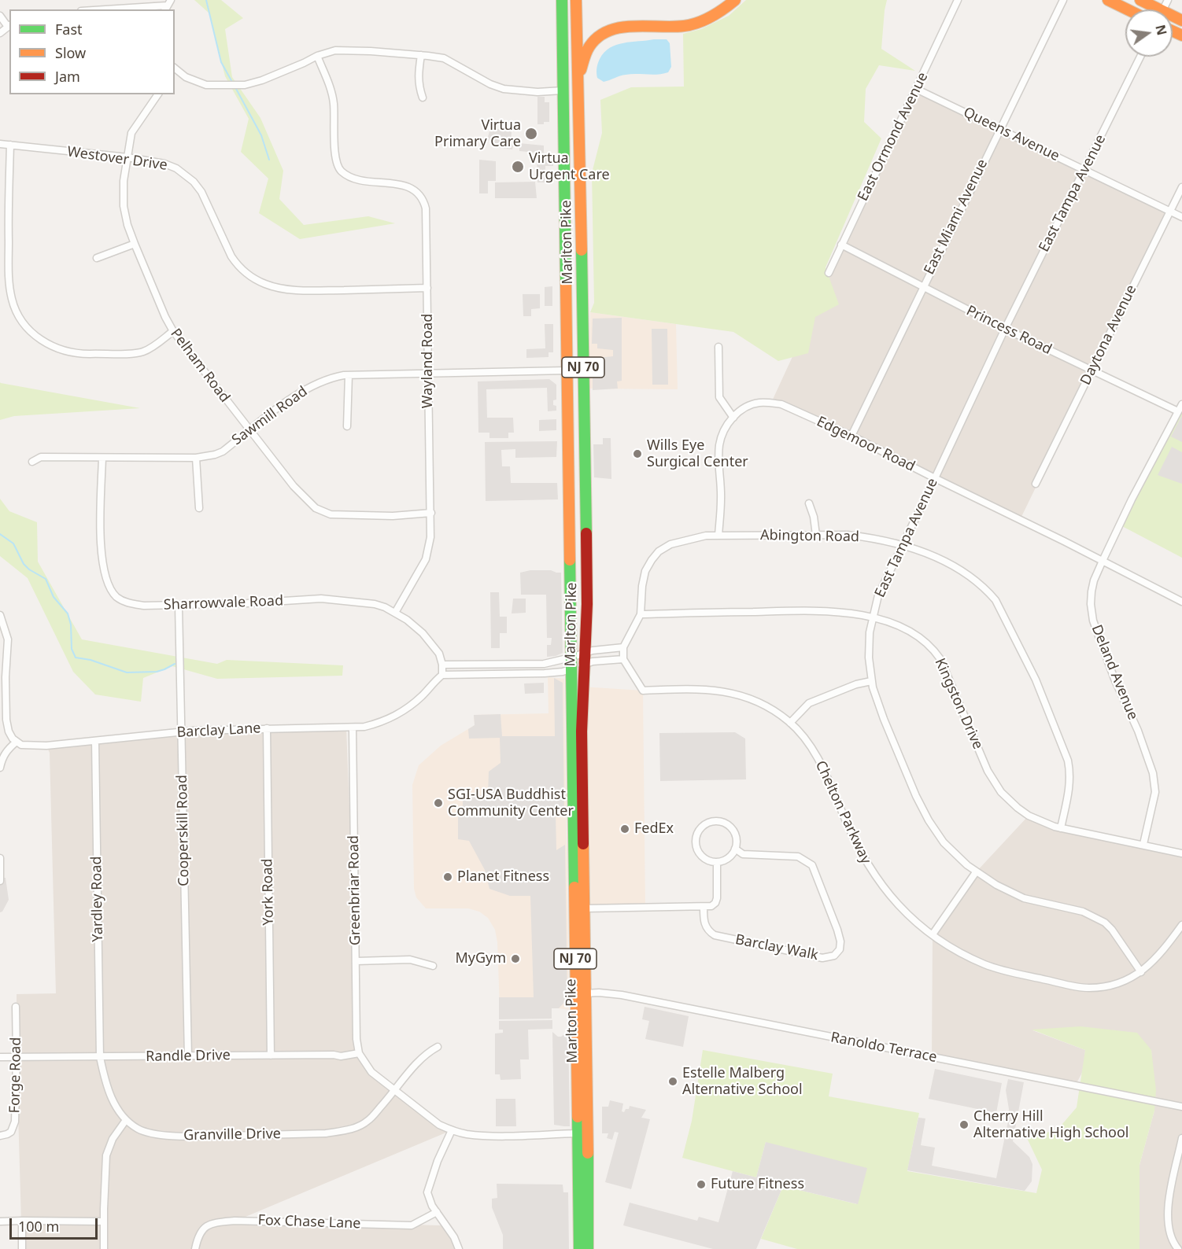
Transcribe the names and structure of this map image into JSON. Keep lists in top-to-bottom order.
{
  "streets": {
    "main road": ["Marlton Pike", "NJ 70"],
    "street": [
      "Queens Avenue",
      "East Ormond Avenue",
      "Westover Drive",
      "East Tampa Avenue",
      "East Miami Avenue",
      "Princess Road",
      "Daytona Avenue",
      "Wayland Road",
      "Pelham Road",
      "Sawmill Road",
      "Edgemoor Road",
      "Abington Road",
      "Sharrowvale Road",
      "Deland Avenue",
      "Kingston Drive",
      "Barclay Lane",
      "Chelton Parkway",
      "Cooperskill Road",
      "Greenbriar Road",
      "York Road",
      "Yardley Road",
      "Barclay Walk",
      "Ranoldo Terrace",
      "Randle Drive",
      "Forge Road",
      "Granville Drive",
      "Fox Chase Lane"
    ]
  },
  "crossings": [
    ["Queens Avenue", "East Ormond Avenue"],
    ["Queens Avenue", "East Tampa Avenue"],
    ["Queens Avenue", "East Miami Avenue"],
    ["Queens Avenue", "Daytona Avenue"],
    ["East Ormond Avenue", "Princess Road"],
    ["Westover Drive", "Wayland Road"],
    ["Westover Drive", "Pelham Road"],
    ["East Tampa Avenue", "Princess Road"],
    ["East Tampa Avenue", "Edgemoor Road"],
    ["East Tampa Avenue", "Abington Road"],
    ["East Tampa Avenue", "Kingston Drive"],
    ["East Tampa Avenue", "Chelton Parkway"],
    ["East Miami Avenue", "Princess Road"],
    ["East Miami Avenue", "Edgemoor Road"],
    ["Marlton Pike", "Sawmill Road"],
    ["Marlton Pike", "Ranoldo Terrace"],
    ["Princess Road", "Daytona Avenue"],
    ["Princess Road", "Deland Avenue"],
    ["Wayland Road", "Pelham Road"],
    ["Wayland Road", "Sawmill Road"],
    ["Wayland Road", "Sharrowvale Road"],
    ["Pelham Road", "Sawmill Road"],
    ["Sawmill Road", "Sharrowvale Road"],
    ["Edgemoor Road", "Abington Road"],
    ["Edgemoor Road", "Deland Avenue"],
    ["Abington Road", "Kingston Drive"],
    ["Sharrowvale Road", "Barclay Lane"],
    ["Sharrowvale Road", "Cooperskill Road"],
    ["Deland Avenue", "Kingston Drive"],
    ["Barclay Lane", "Cooperskill Road"],
    ["Barclay Lane", "Greenbriar Road"],
    ["Barclay Lane", "York Road"],
    ["Barclay Lane", "Yardley Road"],
    ["Cooperskill Road", "Randle Drive"],
    ["Greenbriar Road", "Randle Drive"],
    ["York Road", "Randle Drive"],
    ["Yardley Road", "Randle Drive"],
    ["Yardley Road", "Granville Drive"],
    ["Randle Drive", "Forge Road"],
    ["Randle Drive", "Granville Drive"]
  ],
  "places": [
    "Virtua Primary Care",
    "Virtua Urgent Care",
    "Wills Eye Surgical Center",
    "SGI-USA Buddhist Community Center",
    "FedEx",
    "Planet Fitness",
    "MyGym",
    "Estelle Malberg Alternative School",
    "Cherry Hill Alternative High School",
    "Future Fitness"
  ],
  "legend": ["Fast", "Slow", "Jam"],
  "scale_bar": "100 m",
  "north": "right"
}
